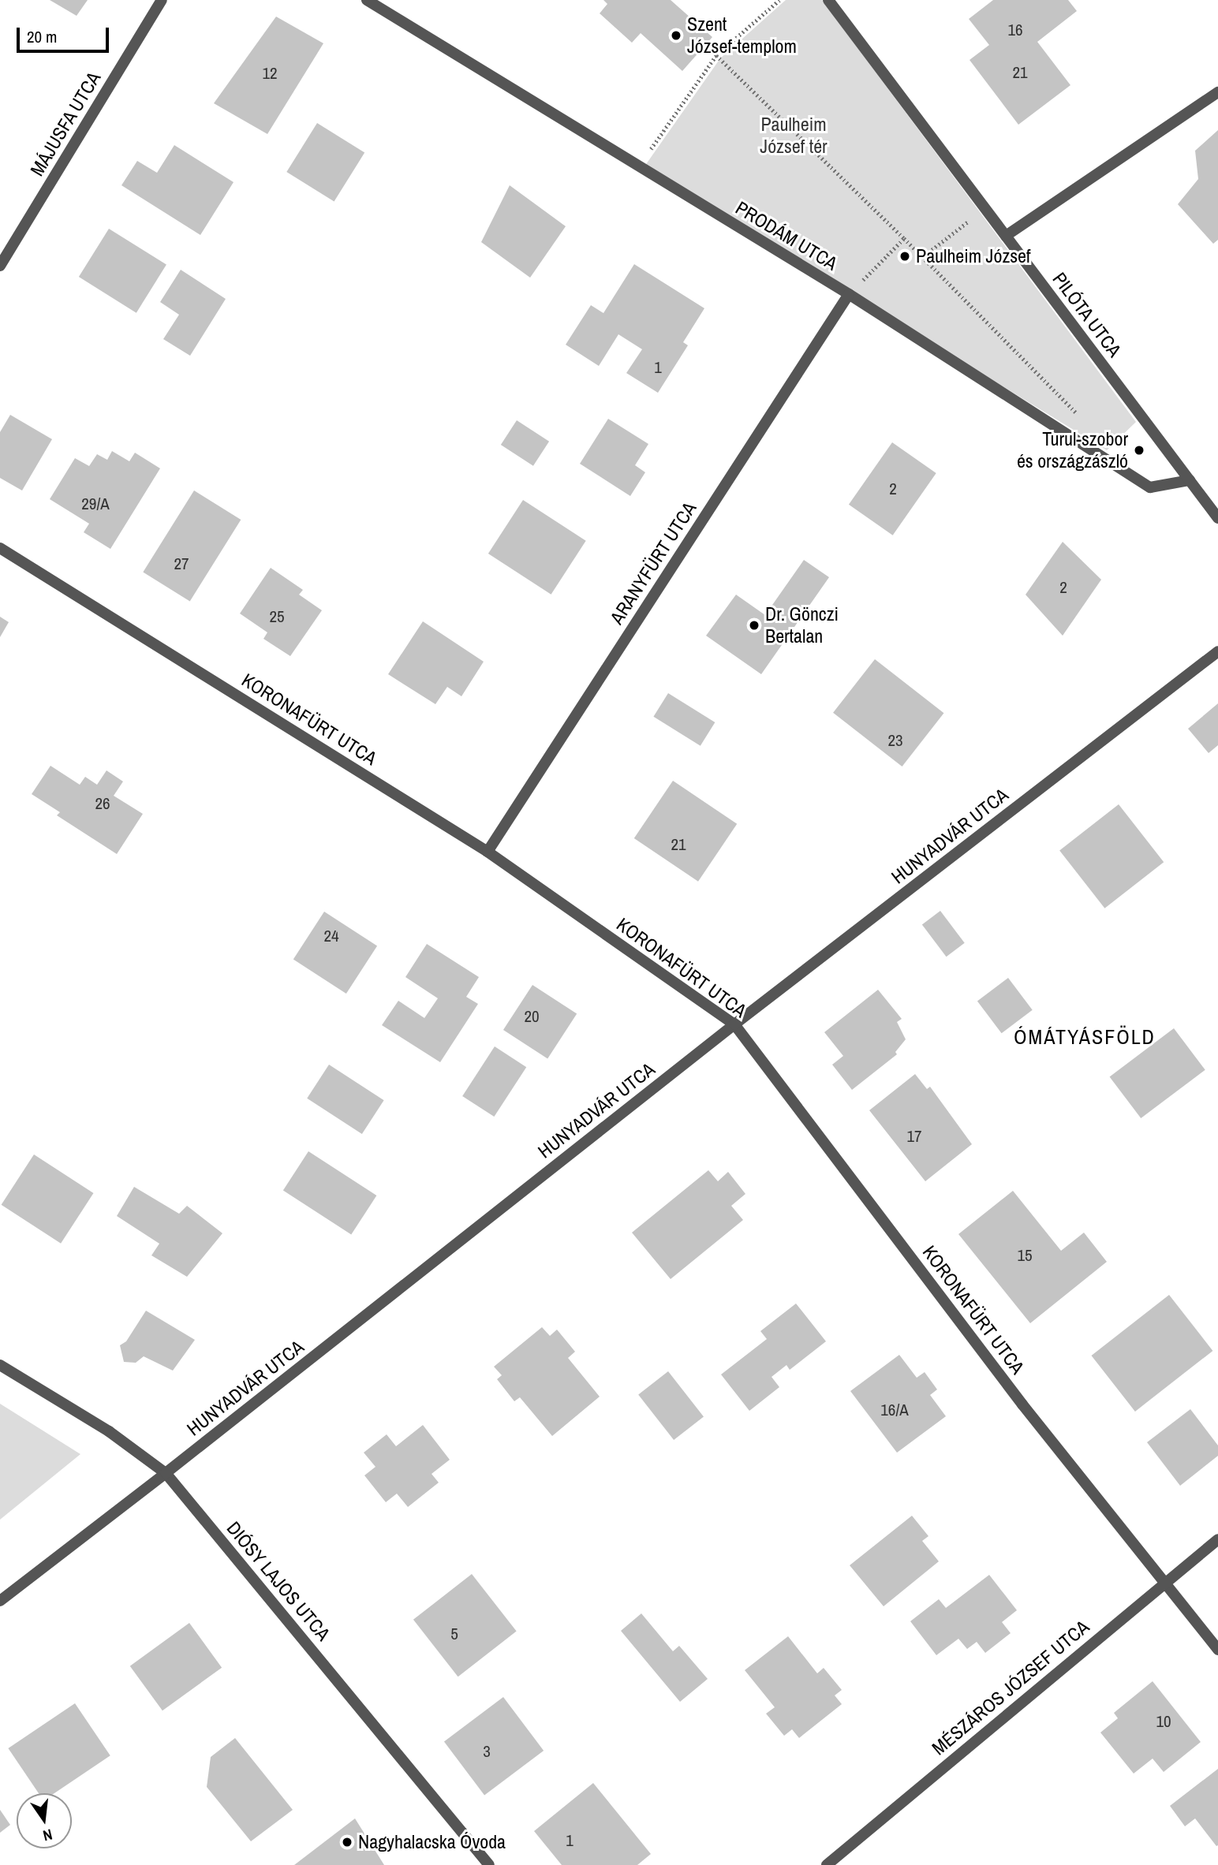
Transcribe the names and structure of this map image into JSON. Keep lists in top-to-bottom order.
{
  "streets": {
    "street": [
      "MÁJUSFA UTCA",
      "PRODÁM UTCA",
      "PILÓTA UTCA",
      "ARANYFÜRT UTCA",
      "KORONAFÜRT UTCA",
      "HUNYADVÁR UTCA",
      "DIÓSY LAJOS UTCA",
      "MÉSZÁROS JÓZSEF UTCA"
    ]
  },
  "crossings": [
    ["PRODÁM UTCA", "PILÓTA UTCA"],
    ["PRODÁM UTCA", "ARANYFÜRT UTCA"],
    ["ARANYFÜRT UTCA", "KORONAFÜRT UTCA"],
    ["KORONAFÜRT UTCA", "HUNYADVÁR UTCA"],
    ["KORONAFÜRT UTCA", "MÉSZÁROS JÓZSEF UTCA"],
    ["HUNYADVÁR UTCA", "DIÓSY LAJOS UTCA"]
  ],
  "districts": ["ÓMÁTYÁSFÖLD"],
  "parks": ["Paulheim József tér"],
  "places": [
    "Szent József-templom",
    "Paulheim József",
    "Turul-szobor és országzászló",
    "Dr. Gönczi Bertalan",
    "Nagyhalacska Óvoda"
  ],
  "house_numbers": [
    "16",
    "21",
    "12",
    "1",
    "2",
    "29/A",
    "27",
    "2",
    "25",
    "23",
    "26",
    "21",
    "24",
    "20",
    "17",
    "15",
    "16/A",
    "5",
    "10",
    "3",
    "1"
  ],
  "scale_bar": "20 m",
  "north": "bottom"
}
